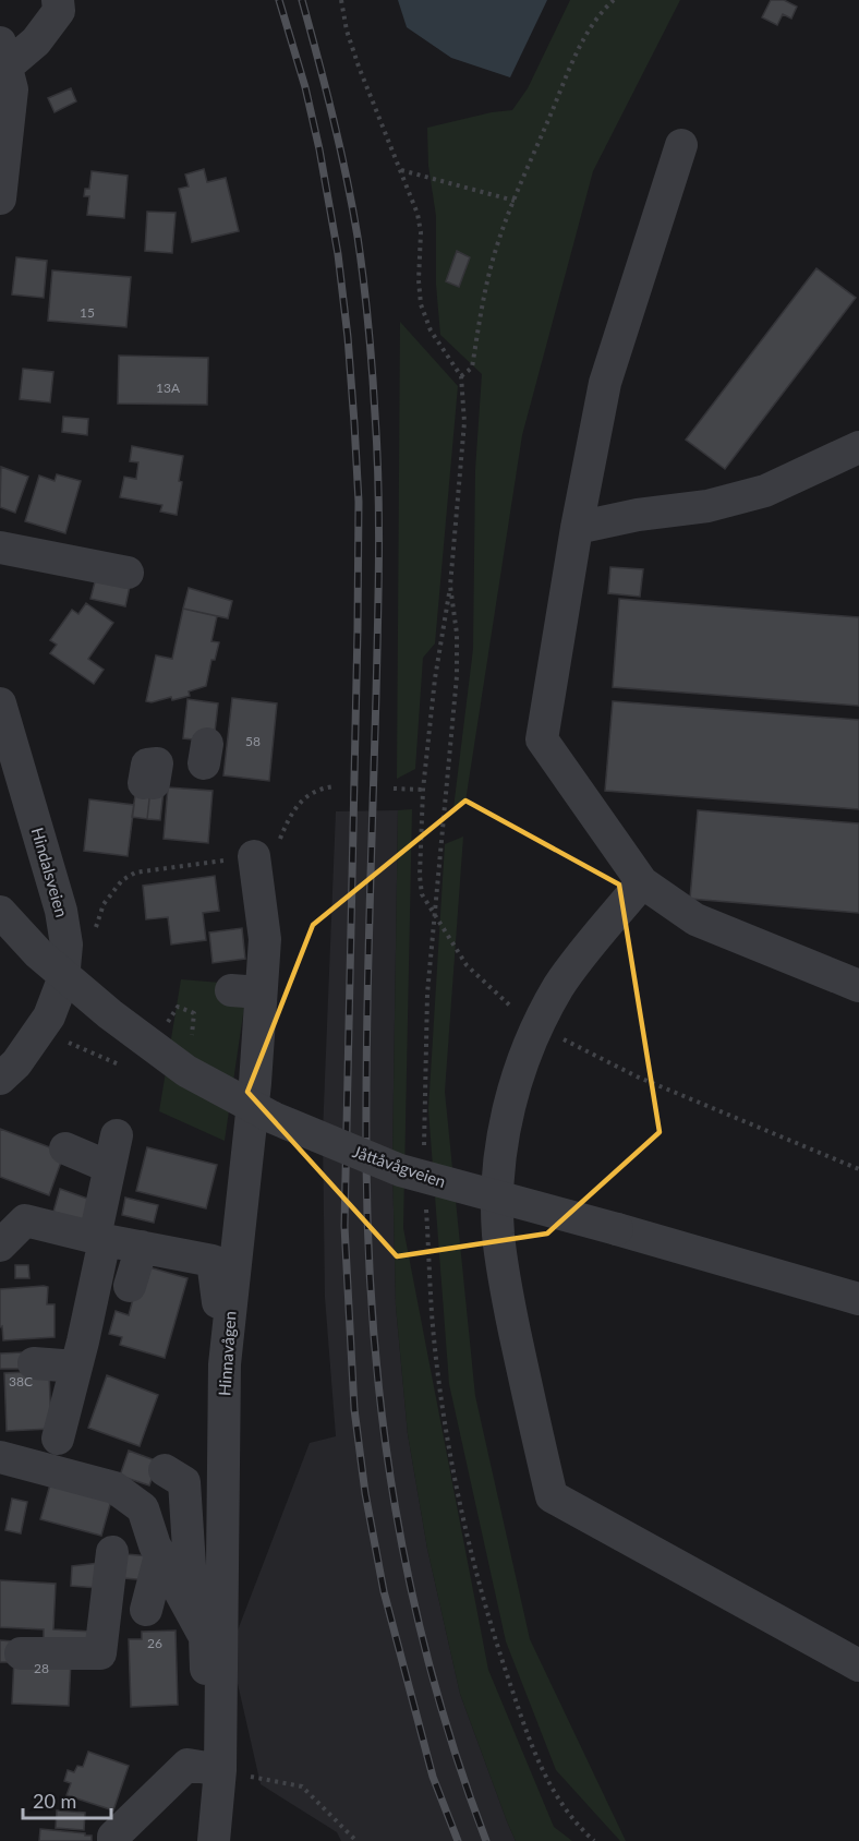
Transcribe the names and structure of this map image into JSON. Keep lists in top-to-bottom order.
{
  "streets": {
    "street": ["Hindalsveien", "Jåttåvågveien", "Hinnavågen"]
  },
  "house_numbers": [
    "15",
    "13A",
    "58",
    "38C",
    "26",
    "28"
  ],
  "scale_bar": "20 m"
}
